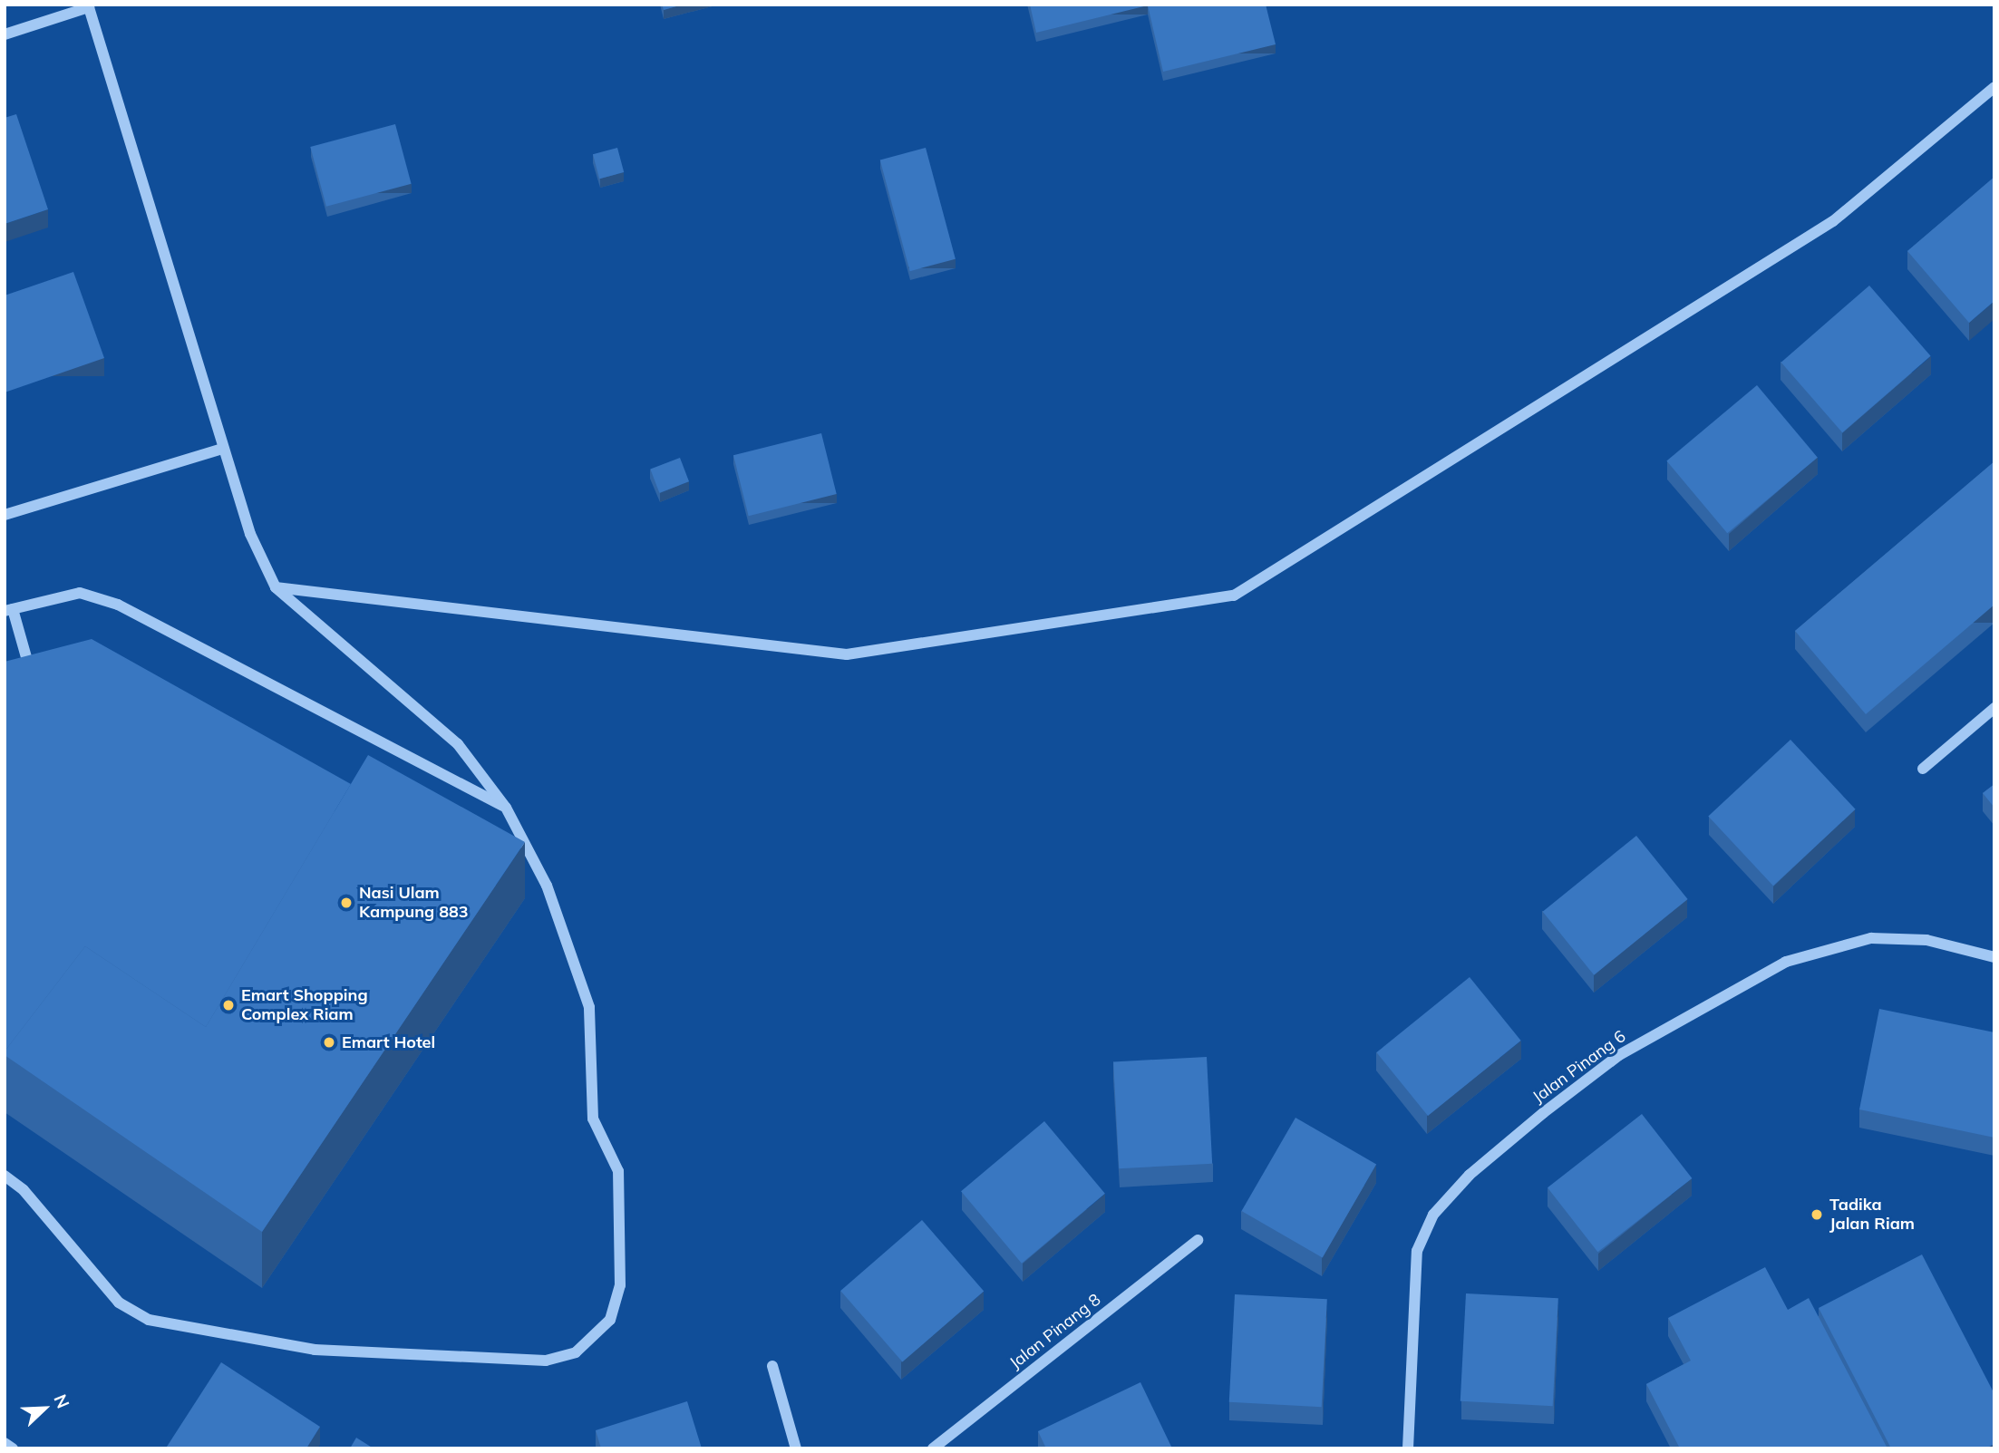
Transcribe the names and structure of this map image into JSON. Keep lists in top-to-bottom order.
{
  "streets": {
    "street": ["Jalan Pinang 6", "Jalan Pinang 8"]
  },
  "places": [
    "Nasi Ulam Kampung 883",
    "Emart Shopping Complex Riam",
    "Emart Hotel",
    "Tadika Jalan Riam"
  ],
  "north": "top right"
}
